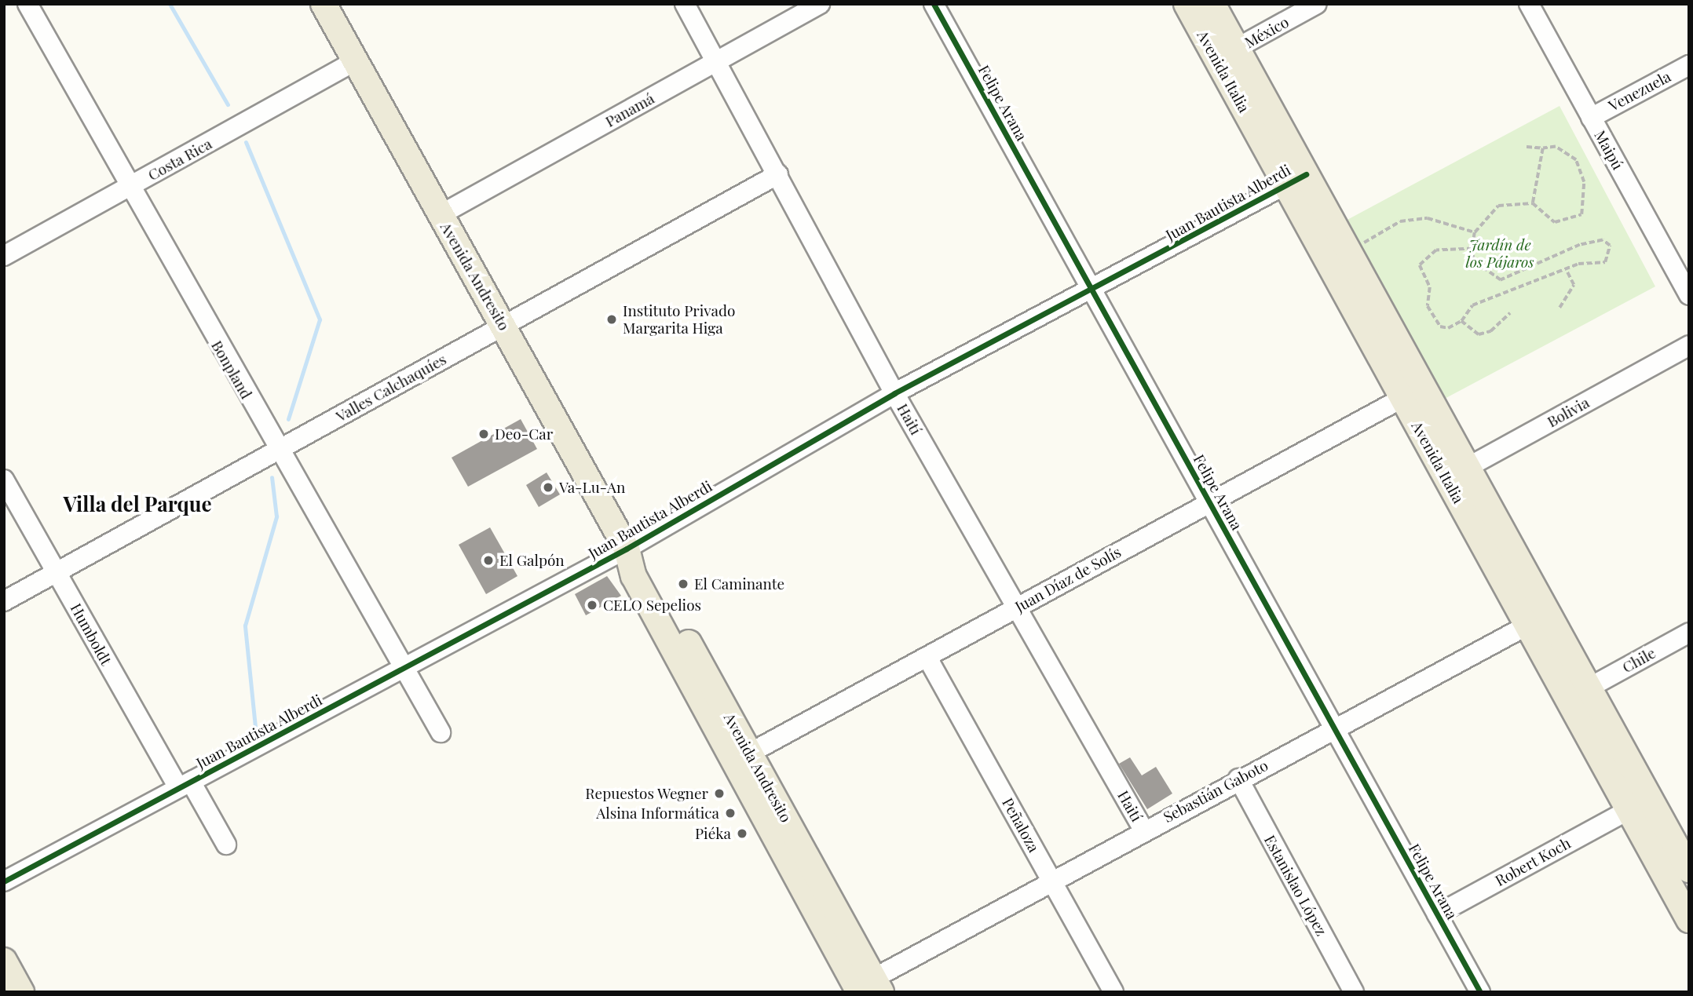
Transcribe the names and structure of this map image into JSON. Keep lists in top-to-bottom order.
{
  "streets": {
    "main road": ["Avenida Italia", "Avenida Andresito"],
    "street": [
      "México",
      "Venezuela",
      "Felipe Arana",
      "Panamá",
      "Maipú",
      "Costa Rica",
      "Juan Bautista Alberdi",
      "Bonpland",
      "Valles Calchaquíes",
      "Bolivia",
      "Haití",
      "Juan Díaz de Solís",
      "Humboldt",
      "Chile",
      "Sebastián Gaboto",
      "Peñaloza",
      "Robert Koch",
      "Estanislao López"
    ]
  },
  "crossings": [
    ["México", "Avenida Italia"],
    ["Avenida Italia", "Juan Bautista Alberdi"],
    ["Avenida Italia", "Bolivia"],
    ["Avenida Italia", "Juan Díaz de Solís"],
    ["Avenida Italia", "Chile"],
    ["Avenida Italia", "Sebastián Gaboto"],
    ["Avenida Italia", "Robert Koch"],
    ["Venezuela", "Maipú"],
    ["Felipe Arana", "Juan Bautista Alberdi"],
    ["Felipe Arana", "Juan Díaz de Solís"],
    ["Felipe Arana", "Sebastián Gaboto"],
    ["Felipe Arana", "Robert Koch"],
    ["Panamá", "Avenida Andresito"],
    ["Panamá", "Haití"],
    ["Costa Rica", "Avenida Andresito"],
    ["Costa Rica", "Bonpland"],
    ["Juan Bautista Alberdi", "Avenida Andresito"],
    ["Juan Bautista Alberdi", "Bonpland"],
    ["Juan Bautista Alberdi", "Haití"],
    ["Juan Bautista Alberdi", "Humboldt"],
    ["Avenida Andresito", "Valles Calchaquíes"],
    ["Avenida Andresito", "Juan Díaz de Solís"],
    ["Avenida Andresito", "Sebastián Gaboto"],
    ["Bonpland", "Valles Calchaquíes"],
    ["Valles Calchaquíes", "Haití"],
    ["Valles Calchaquíes", "Humboldt"],
    ["Haití", "Juan Díaz de Solís"],
    ["Haití", "Sebastián Gaboto"],
    ["Juan Díaz de Solís", "Peñaloza"],
    ["Sebastián Gaboto", "Peñaloza"],
    ["Sebastián Gaboto", "Estanislao López"]
  ],
  "districts": ["Villa del Parque"],
  "parks": ["Jardín de los Pájaros"],
  "places": [
    "Instituto Privado Margarita Higa",
    "Deo-Car",
    "Va-Lu-An",
    "El Galpón",
    "El Caminante",
    "CELO Sepelios",
    "Repuestos Wegner",
    "Alsina Informática",
    "Piéka"
  ]
}
